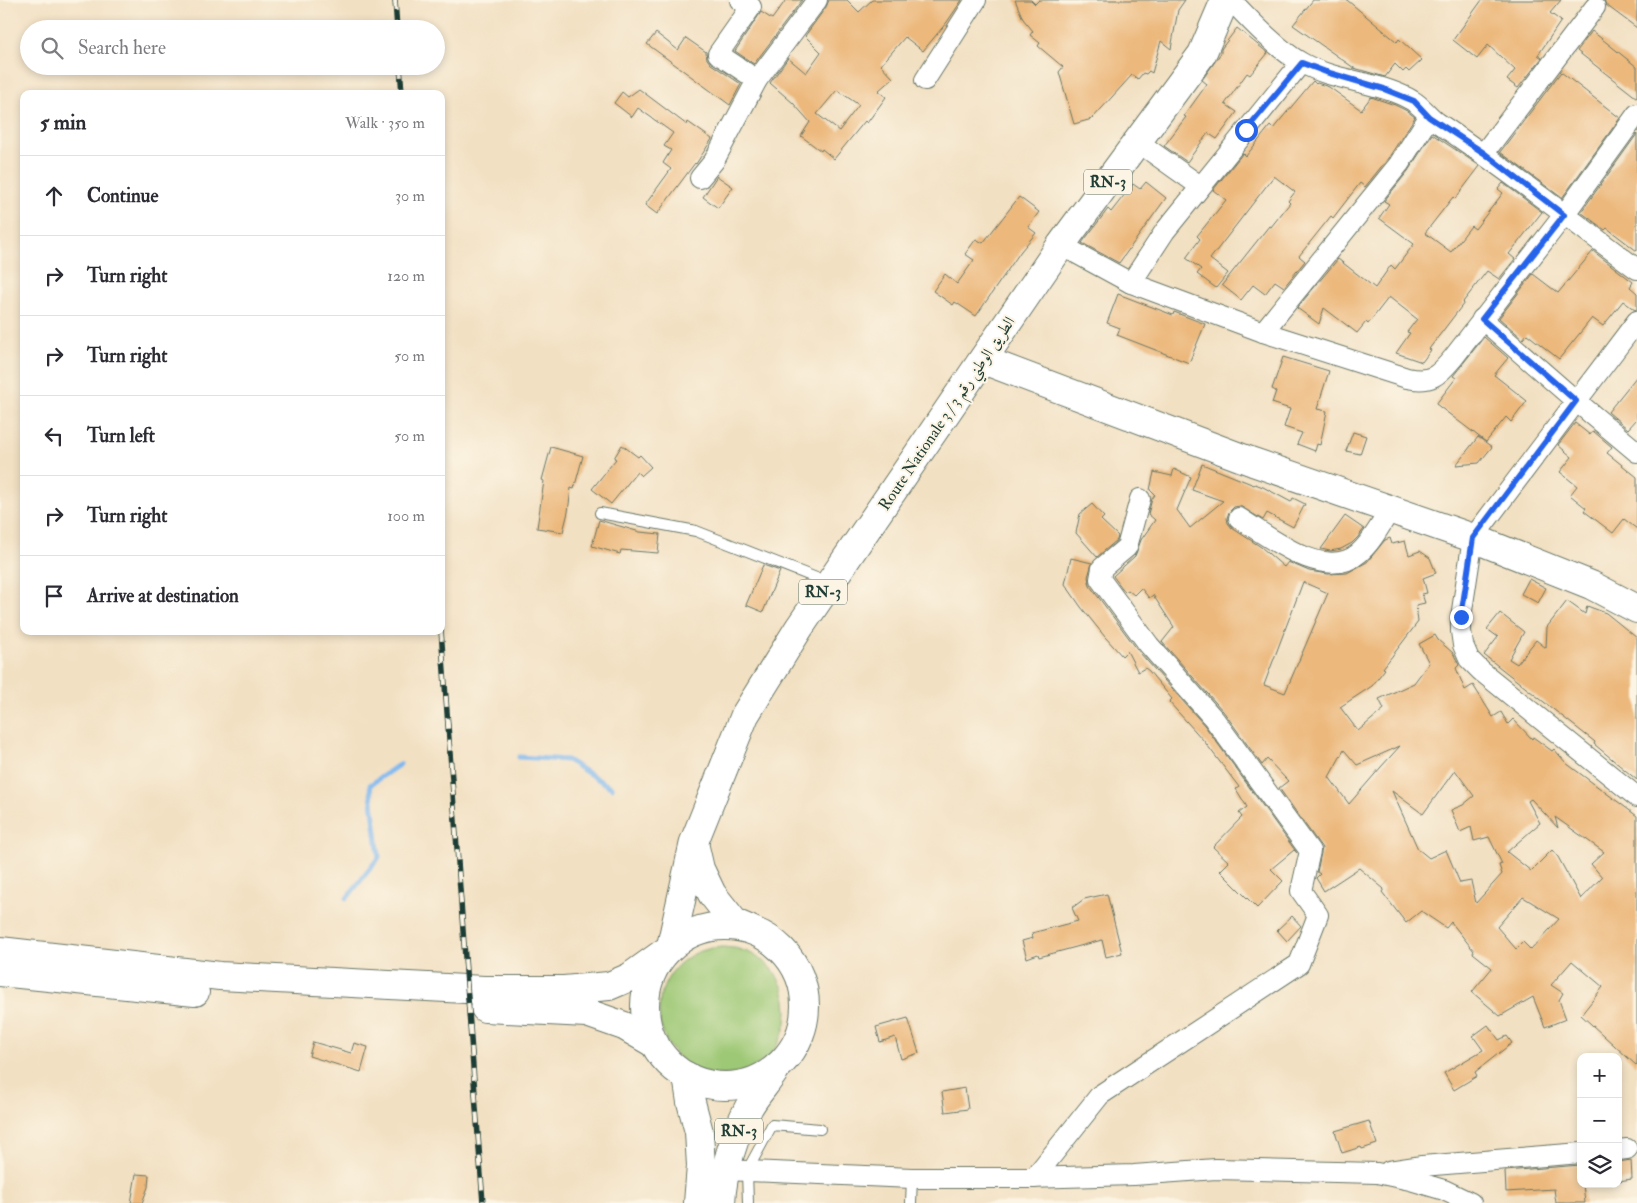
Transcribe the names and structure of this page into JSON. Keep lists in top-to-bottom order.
{
  "streets": {
    "main road": ["RN-3", "Route Nationale 3 / الطريق الوطني رقم 3"]
  },
  "crossings": [
    ["RN-3", "Route Nationale 3 / الطريق الوطني رقم 3"]
  ],
  "page": {
    "search": "Search here",
    "heading": ["5 min", "Walk · 350 m"],
    "list": [
      ["Continue", "30 m"],
      ["Turn right", "120 m"],
      ["Turn right", "50 m"],
      ["Turn left", "50 m"],
      ["Turn right", "100 m"],
      "Arrive at destination"
    ],
    "map_buttons": ["+", "−"]
  }
}
